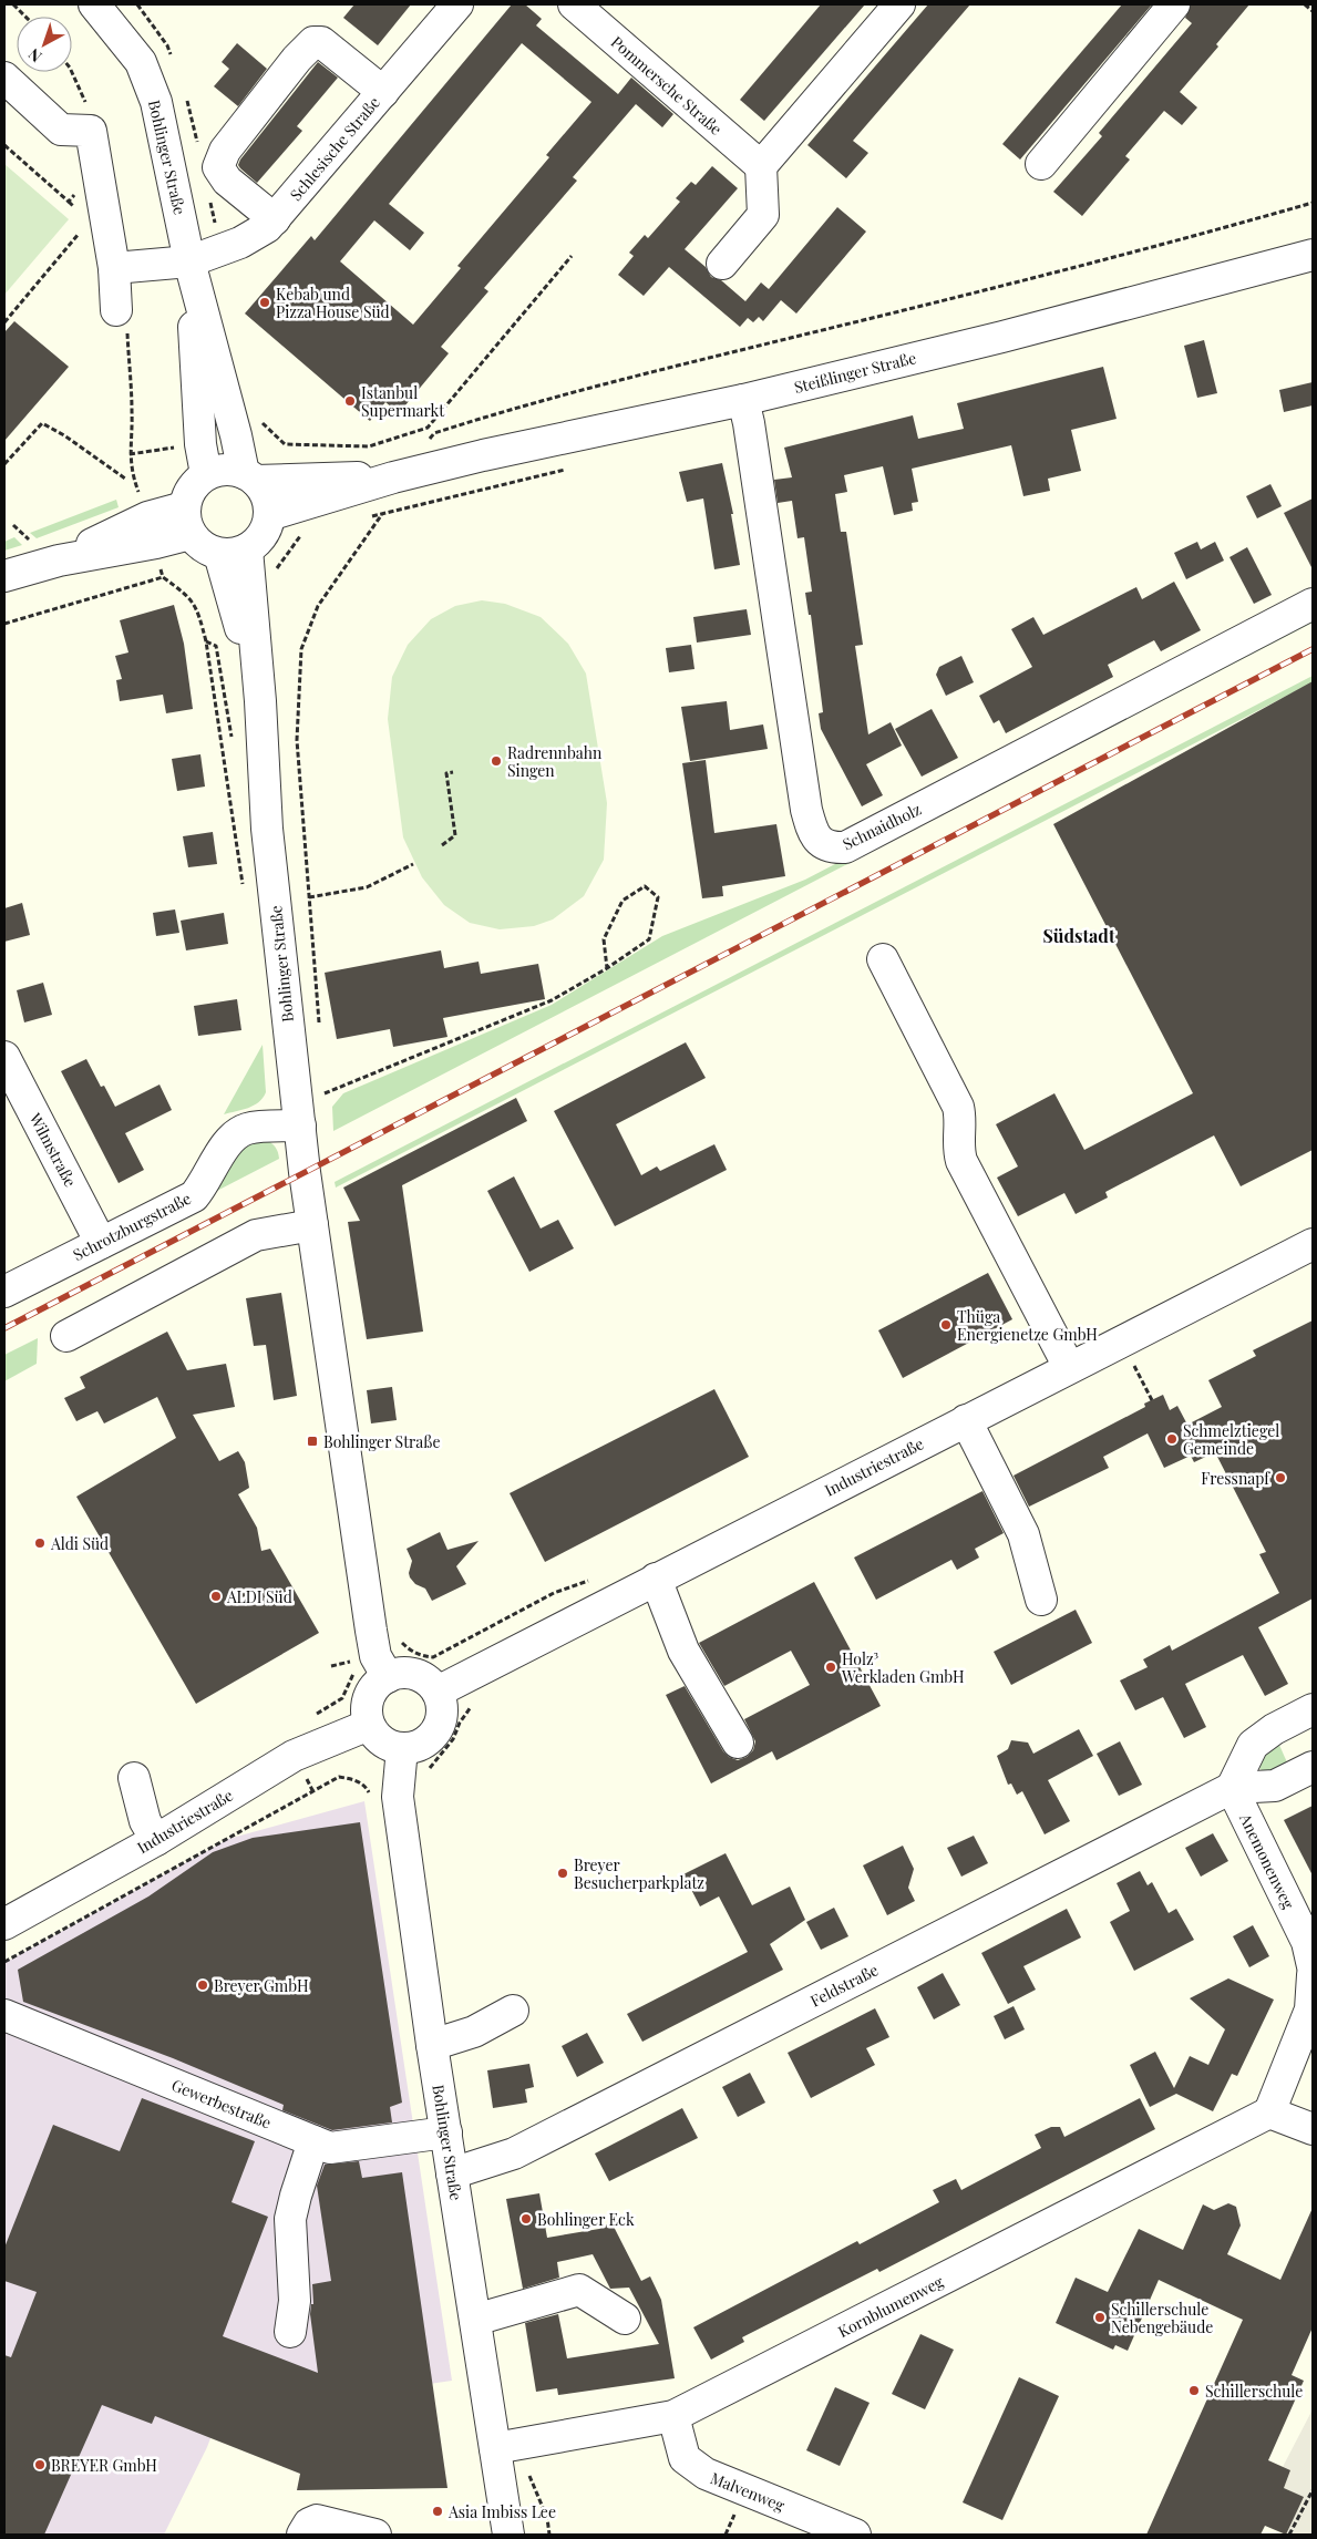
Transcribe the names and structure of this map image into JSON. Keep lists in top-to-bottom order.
{
  "streets": {
    "street": [
      "Pommersche Straße",
      "Schlesische Straße",
      "Bohlinger Straße",
      "Steißlinger Straße",
      "Schnaidholz",
      "Wilmstraße",
      "Schrotzburgstraße",
      "Industriestraße",
      "Anemonenweg",
      "Feldstraße",
      "Gewerbestraße",
      "Kornblumenweg",
      "Malvenweg"
    ]
  },
  "crossings": [
    ["Schlesische Straße", "Bohlinger Straße"],
    ["Bohlinger Straße", "Steißlinger Straße"],
    ["Bohlinger Straße", "Schrotzburgstraße"],
    ["Bohlinger Straße", "Industriestraße"],
    ["Bohlinger Straße", "Feldstraße"],
    ["Bohlinger Straße", "Gewerbestraße"],
    ["Bohlinger Straße", "Kornblumenweg"],
    ["Steißlinger Straße", "Schnaidholz"],
    ["Wilmstraße", "Schrotzburgstraße"],
    ["Anemonenweg", "Feldstraße"],
    ["Kornblumenweg", "Malvenweg"]
  ],
  "districts": ["Südstadt"],
  "places": {
    "other": [
      "Kebab und Pizza House Süd",
      "Istanbul Supermarkt",
      "Radrennbahn Singen",
      "Thüga Energienetze GmbH",
      "Schmelztiegel Gemeinde",
      "Fressnapf",
      "Aldi Süd",
      "ALDI Süd",
      "Holz³ Werkladen GmbH",
      "Breyer Besucherparkplatz",
      "Breyer GmbH",
      "Bohlinger Eck",
      "Schillerschule Nebengebäude",
      "Schillerschule",
      "BREYER GmbH",
      "Asia Imbiss Lee"
    ],
    "transit": ["Bohlinger Straße"]
  },
  "north": "bottom left"
}
